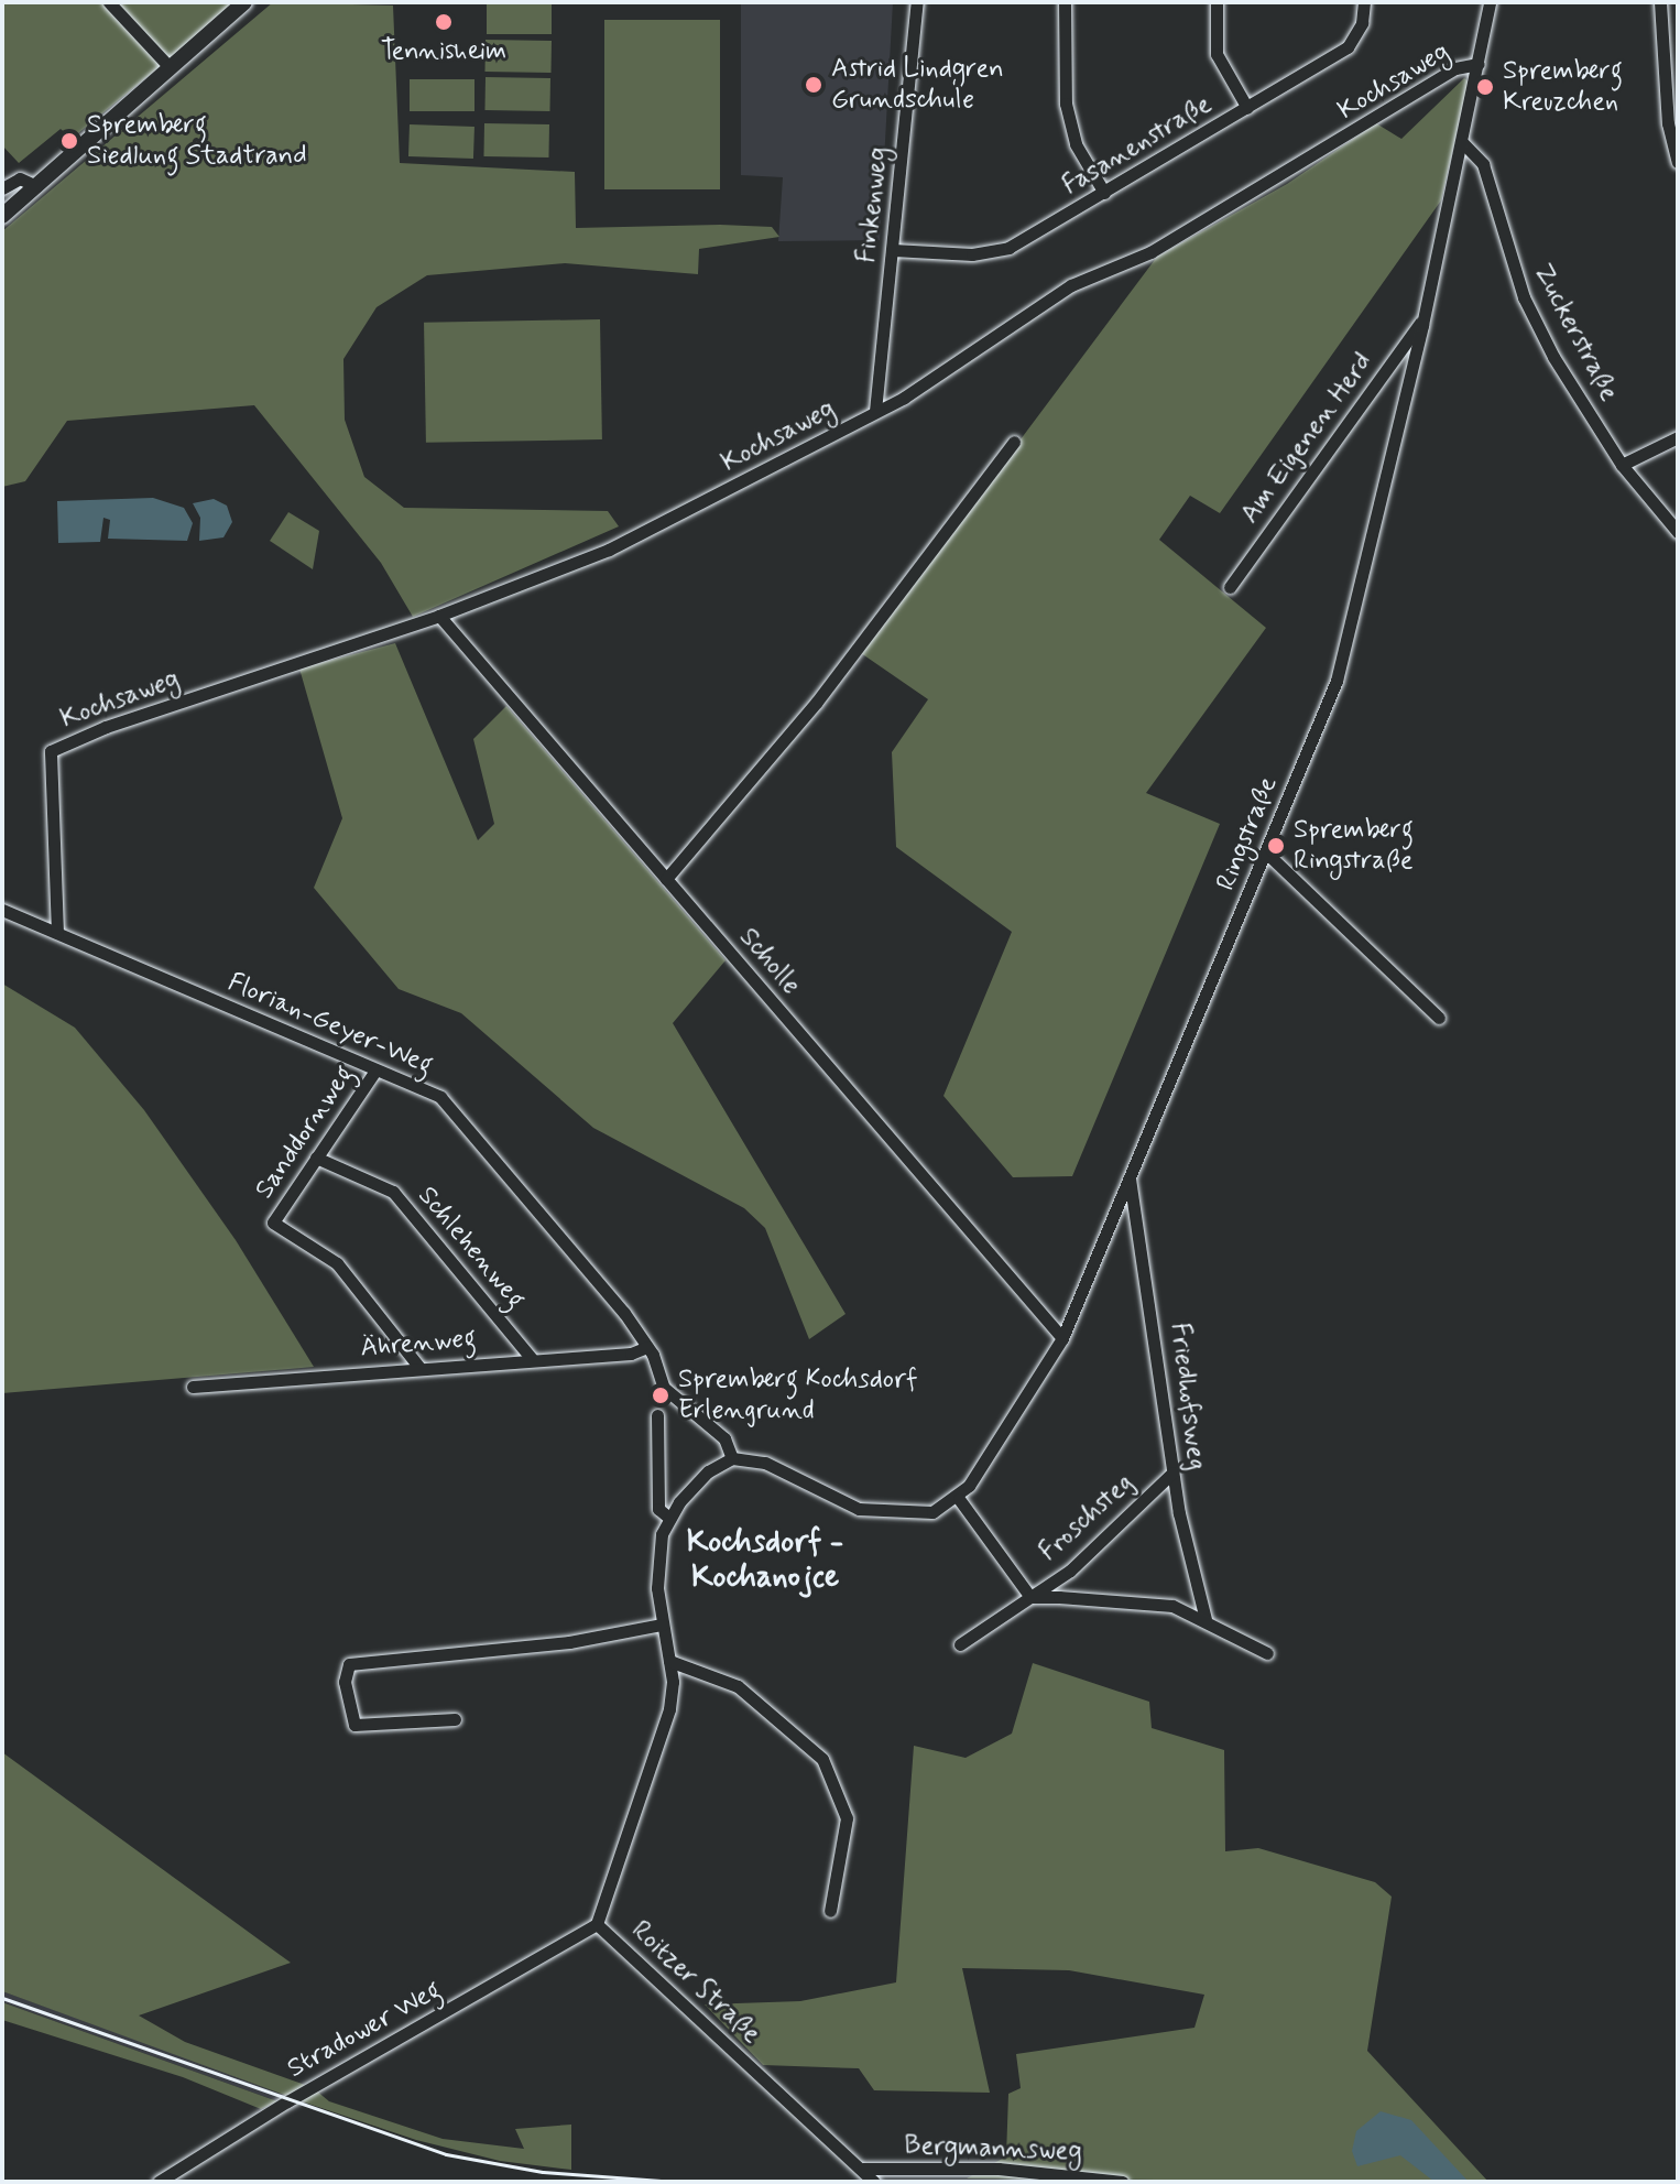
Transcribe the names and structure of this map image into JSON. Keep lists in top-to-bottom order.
{
  "streets": {
    "street": [
      "Kochsaweg",
      "Fasanenstraße",
      "Finkenweg",
      "Zuckerstraße",
      "Am Eigenen Herd",
      "Ringstraße",
      "Scholle",
      "Florian-Geyer-Weg",
      "Sanddornweg",
      "Schlehenweg",
      "Ährenweg",
      "Friedhofsweg",
      "Froschsteg",
      "Roitzer Straße",
      "Stradower Weg",
      "Bergmannsweg"
    ]
  },
  "crossings": [
    ["Kochsaweg", "Finkenweg"],
    ["Kochsaweg", "Ringstraße"],
    ["Kochsaweg", "Scholle"],
    ["Kochsaweg", "Florian-Geyer-Weg"],
    ["Fasanenstraße", "Finkenweg"],
    ["Zuckerstraße", "Ringstraße"],
    ["Am Eigenen Herd", "Ringstraße"],
    ["Ringstraße", "Scholle"],
    ["Ringstraße", "Friedhofsweg"],
    ["Florian-Geyer-Weg", "Sanddornweg"],
    ["Florian-Geyer-Weg", "Ährenweg"],
    ["Florian-Geyer-Weg", "Roitzer Straße"],
    ["Sanddornweg", "Schlehenweg"],
    ["Sanddornweg", "Ährenweg"],
    ["Schlehenweg", "Ährenweg"],
    ["Friedhofsweg", "Froschsteg"],
    ["Roitzer Straße", "Stradower Weg"],
    ["Roitzer Straße", "Bergmannsweg"]
  ],
  "districts": ["Kochsdorf - Kochanojce"],
  "places": [
    "Tennisheim",
    "Astrid Lindgren Grundschule",
    "Spremberg Kreuzchen",
    "Spremberg Siedlung Stadtrand",
    "Spremberg Ringstraße",
    "Spremberg Kochsdorf Erlengrund"
  ]
}
